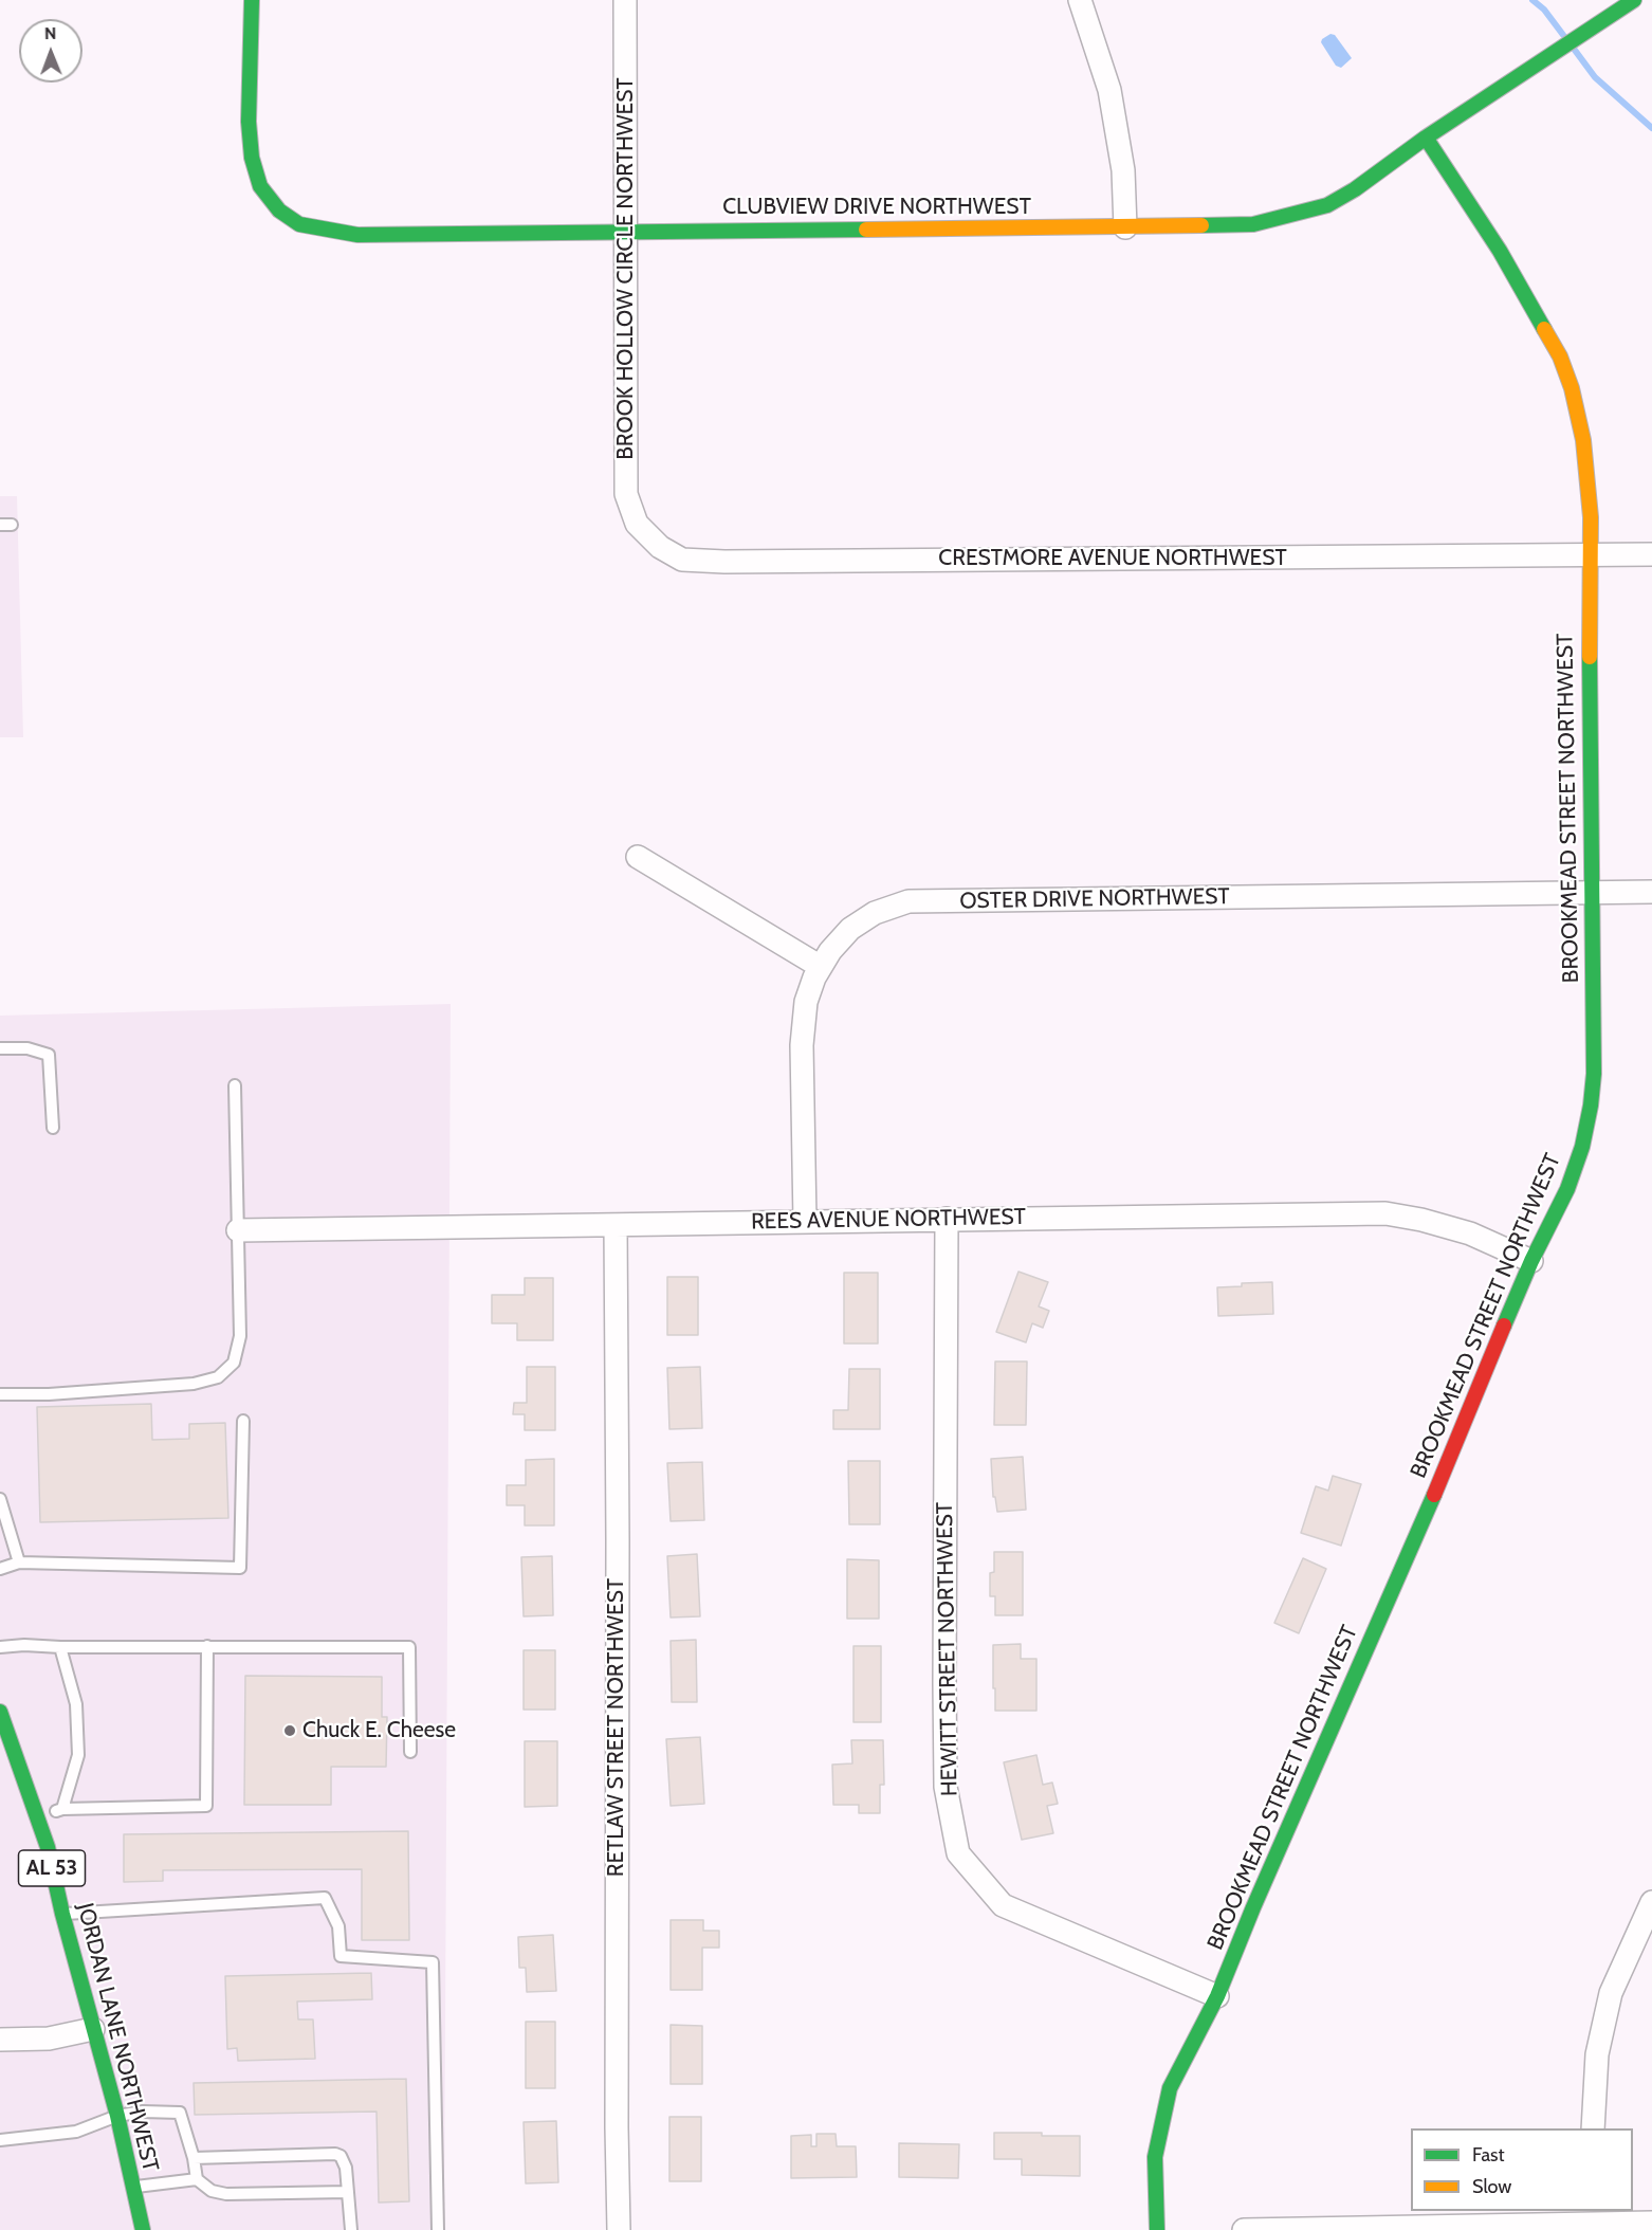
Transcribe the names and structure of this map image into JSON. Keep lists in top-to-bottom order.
{
  "streets": {
    "street": [
      "CLUBVIEW DRIVE NORTHWEST",
      "BROOK HOLLOW CIRCLE NORTHWEST",
      "CRESTMORE AVENUE NORTHWEST",
      "BROOKMEAD STREET NORTHWEST",
      "OSTER DRIVE NORTHWEST",
      "REES AVENUE NORTHWEST",
      "HEWITT STREET NORTHWEST",
      "RETLAW STREET NORTHWEST",
      "AL 53",
      "JORDAN LANE NORTHWEST"
    ]
  },
  "crossings": [
    ["CLUBVIEW DRIVE NORTHWEST", "BROOK HOLLOW CIRCLE NORTHWEST"],
    ["CLUBVIEW DRIVE NORTHWEST", "BROOKMEAD STREET NORTHWEST"],
    ["BROOK HOLLOW CIRCLE NORTHWEST", "CRESTMORE AVENUE NORTHWEST"],
    ["CRESTMORE AVENUE NORTHWEST", "BROOKMEAD STREET NORTHWEST"],
    ["BROOKMEAD STREET NORTHWEST", "OSTER DRIVE NORTHWEST"],
    ["BROOKMEAD STREET NORTHWEST", "REES AVENUE NORTHWEST"],
    ["BROOKMEAD STREET NORTHWEST", "HEWITT STREET NORTHWEST"],
    ["OSTER DRIVE NORTHWEST", "REES AVENUE NORTHWEST"],
    ["REES AVENUE NORTHWEST", "HEWITT STREET NORTHWEST"],
    ["REES AVENUE NORTHWEST", "RETLAW STREET NORTHWEST"]
  ],
  "places": ["Chuck E. Cheese"],
  "legend": ["Fast", "Slow"],
  "north": "top"
}
